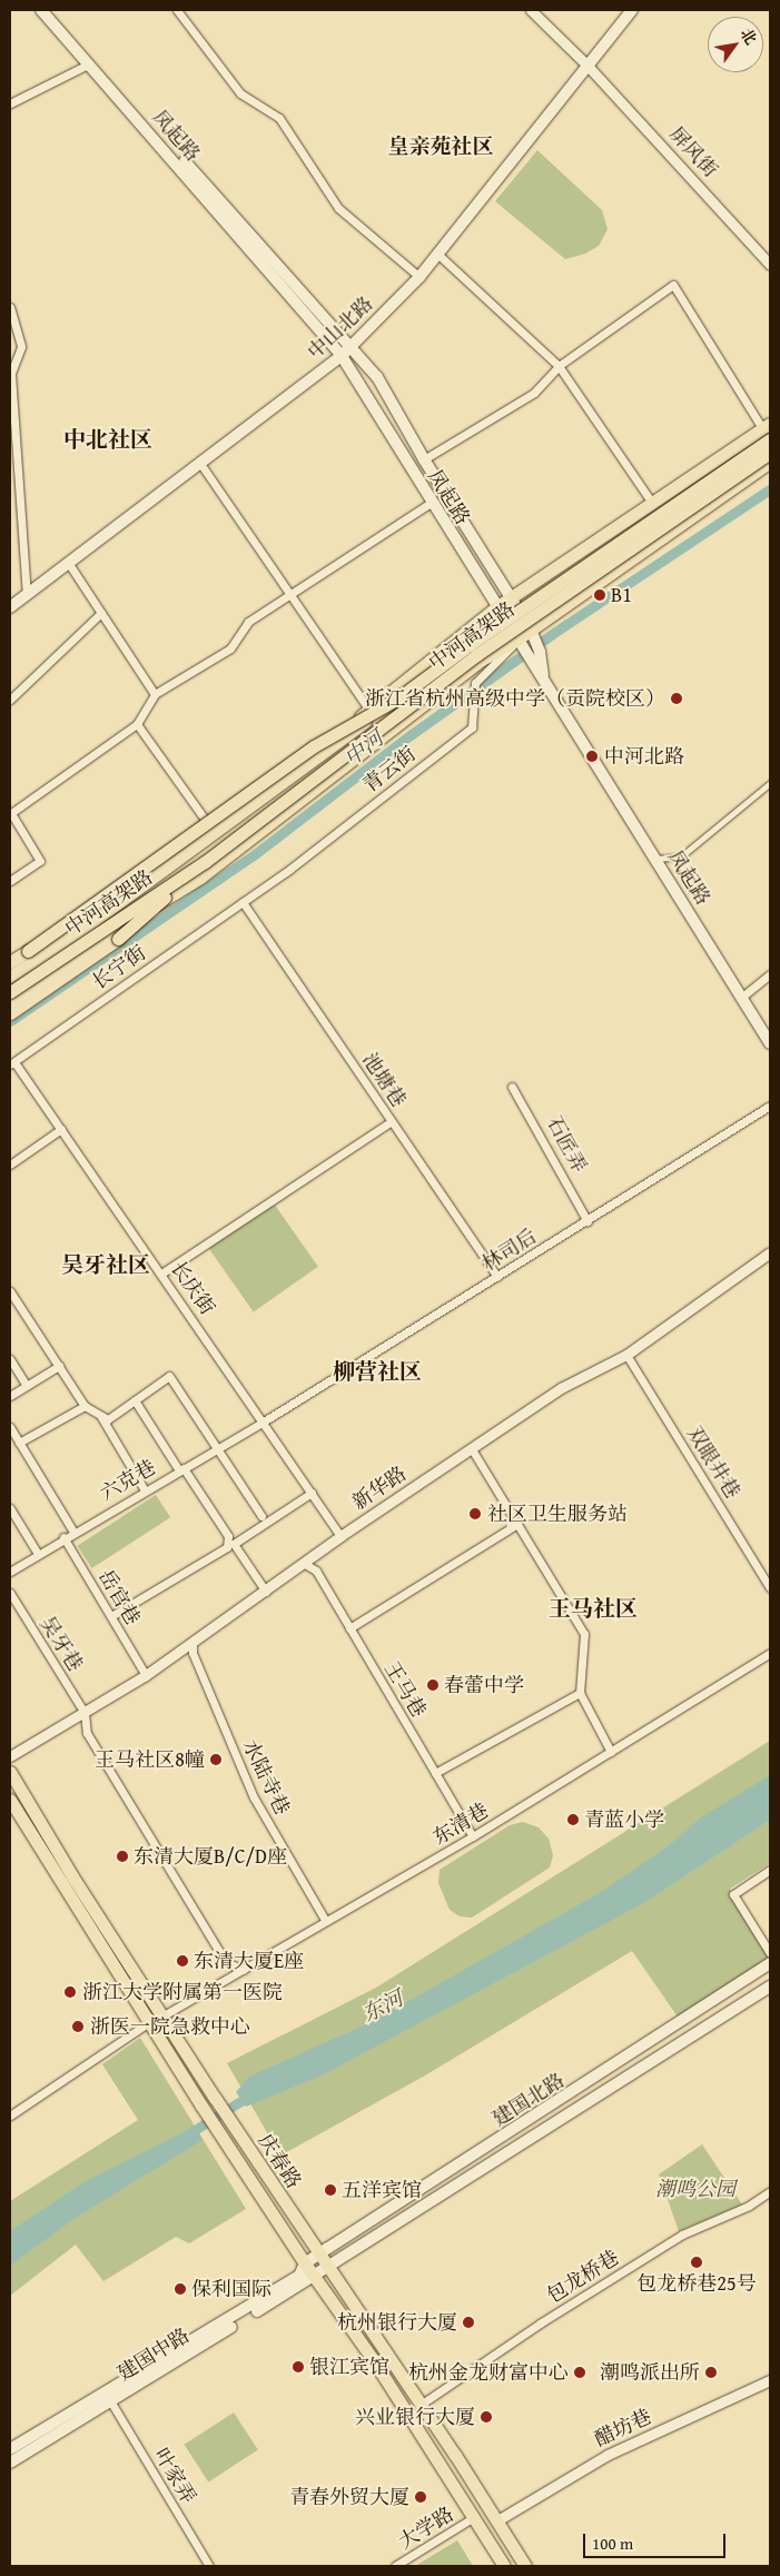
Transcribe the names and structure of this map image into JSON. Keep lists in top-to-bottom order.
{
  "streets": {
    "main road": [
      "凤起路",
      "中山北路",
      "中河高架路",
      "建国北路",
      "庆春路",
      "建国中路"
    ],
    "street": [
      "屏风街",
      "青云街",
      "长宁街",
      "池塘巷",
      "石匠弄",
      "林司后",
      "长庆街",
      "双眼井巷",
      "六克巷",
      "新华路",
      "岳官巷",
      "吴牙巷",
      "王马巷",
      "水陆寺巷",
      "东清巷",
      "包龙桥巷",
      "醋坊巷",
      "叶家弄",
      "大学路"
    ]
  },
  "crossings": [
    ["凤起路", "中山北路"],
    ["凤起路", "青云街"],
    ["屏风街", "中山北路"],
    ["青云街", "长宁街"],
    ["青云街", "池塘巷"],
    ["长宁街", "池塘巷"],
    ["长宁街", "长庆街"],
    ["池塘巷", "林司后"],
    ["石匠弄", "林司后"],
    ["林司后", "长庆街"],
    ["林司后", "六克巷"],
    ["长庆街", "六克巷"],
    ["长庆街", "新华路"],
    ["双眼井巷", "新华路"],
    ["六克巷", "岳官巷"],
    ["新华路", "岳官巷"],
    ["新华路", "吴牙巷"],
    ["新华路", "王马巷"],
    ["新华路", "水陆寺巷"],
    ["吴牙巷", "东清巷"],
    ["王马巷", "东清巷"],
    ["水陆寺巷", "东清巷"],
    ["东清巷", "庆春路"],
    ["建国北路", "庆春路"],
    ["建国北路", "建国中路"],
    ["庆春路", "包龙桥巷"],
    ["庆春路", "建国中路"],
    ["庆春路", "醋坊巷"],
    ["庆春路", "大学路"],
    ["建国中路", "叶家弄"]
  ],
  "districts": [
    "皇亲苑社区",
    "中北社区",
    "吴牙社区",
    "柳营社区",
    "王马社区"
  ],
  "water": ["中河", "东河"],
  "parks": ["潮鸣公园"],
  "places": [
    "B1",
    "浙江省杭州高级中学（贡院校区）",
    "中河北路",
    "社区卫生服务站",
    "春蕾中学",
    "王马社区8幢",
    "青蓝小学",
    "东清大厦B/C/D座",
    "东清大厦E座",
    "浙江大学附属第一医院",
    "浙医一院急救中心",
    "五洋宾馆",
    "包龙桥巷25号",
    "保利国际",
    "杭州银行大厦",
    "银江宾馆",
    "杭州金龙财富中心",
    "潮鸣派出所",
    "兴业银行大厦",
    "青春外贸大厦"
  ],
  "scale_bar": "100 m",
  "north": "top right"
}
